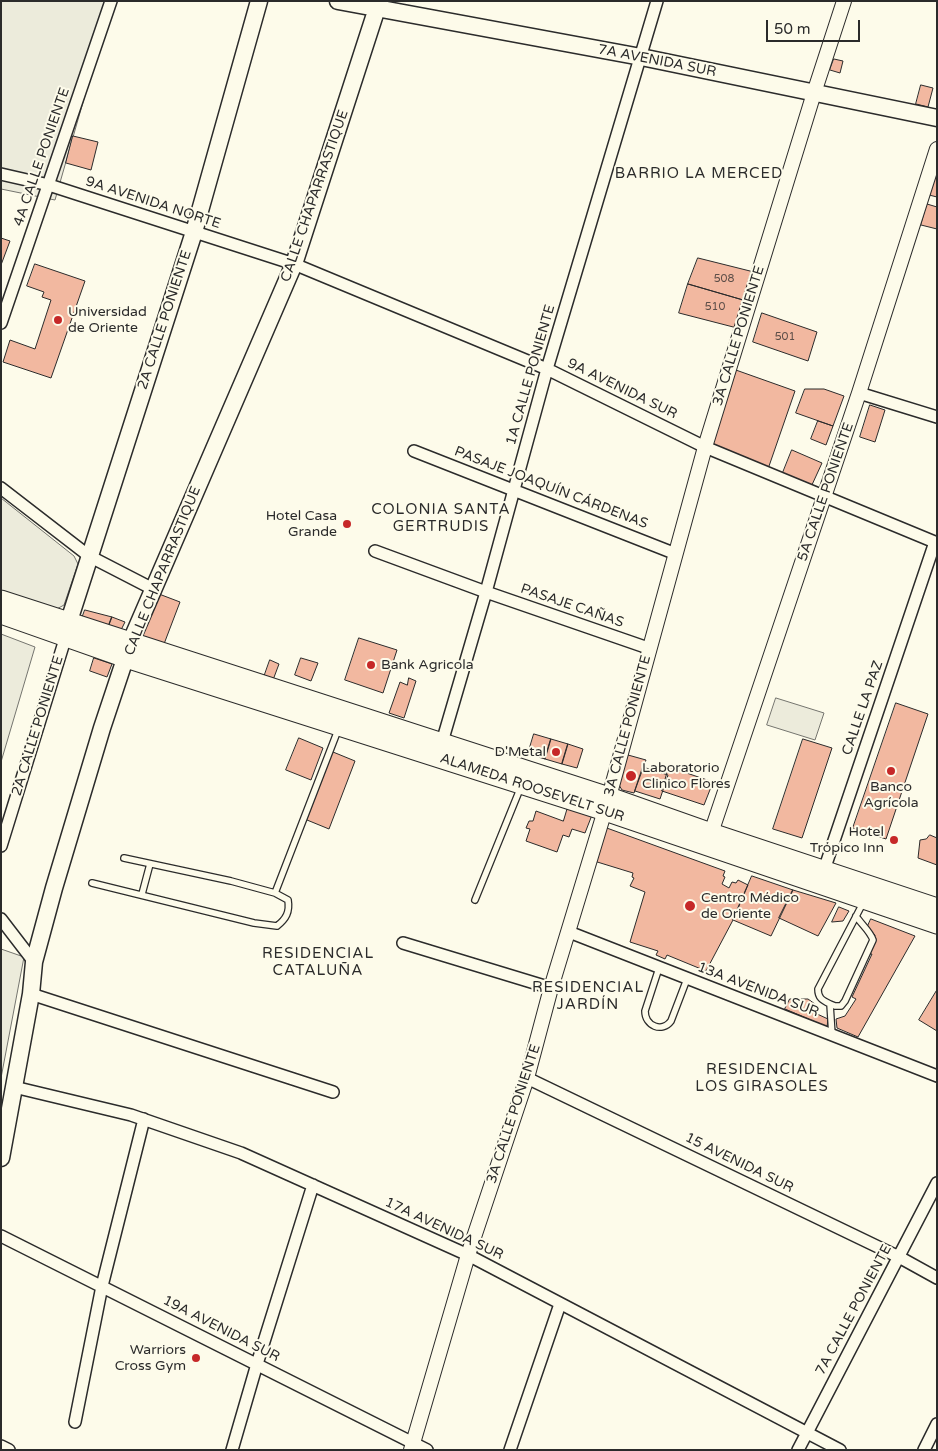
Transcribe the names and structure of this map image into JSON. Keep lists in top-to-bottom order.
{
  "streets": {
    "highway": ["ALAMEDA ROOSEVELT SUR"],
    "main road": ["7A AVENIDA SUR", "CALLE CHAPARRASTIQUE", "2A CALLE PONIENTE"],
    "street": [
      "4A CALLE PONIENTE",
      "9A AVENIDA NORTE",
      "3A CALLE PONIENTE",
      "1A CALLE PONIENTE",
      "9A AVENIDA SUR",
      "PASAJE JOAQUÍN CÁRDENAS",
      "5A CALLE PONIENTE",
      "PASAJE CAÑAS",
      "CALLE LA PAZ",
      "13A AVENIDA SUR",
      "15 AVENIDA SUR",
      "17A AVENIDA SUR",
      "7A CALLE PONIENTE",
      "19A AVENIDA SUR"
    ]
  },
  "crossings": [
    ["7A AVENIDA SUR", "CALLE CHAPARRASTIQUE"],
    ["7A AVENIDA SUR", "3A CALLE PONIENTE"],
    ["7A AVENIDA SUR", "1A CALLE PONIENTE"],
    ["4A CALLE PONIENTE", "9A AVENIDA NORTE"],
    ["CALLE CHAPARRASTIQUE", "9A AVENIDA NORTE"],
    ["CALLE CHAPARRASTIQUE", "9A AVENIDA SUR"],
    ["CALLE CHAPARRASTIQUE", "ALAMEDA ROOSEVELT SUR"],
    ["CALLE CHAPARRASTIQUE", "17A AVENIDA SUR"],
    ["9A AVENIDA NORTE", "2A CALLE PONIENTE"],
    ["9A AVENIDA NORTE", "9A AVENIDA SUR"],
    ["3A CALLE PONIENTE", "9A AVENIDA SUR"],
    ["3A CALLE PONIENTE", "PASAJE JOAQUÍN CÁRDENAS"],
    ["3A CALLE PONIENTE", "PASAJE CAÑAS"],
    ["3A CALLE PONIENTE", "ALAMEDA ROOSEVELT SUR"],
    ["3A CALLE PONIENTE", "13A AVENIDA SUR"],
    ["3A CALLE PONIENTE", "15 AVENIDA SUR"],
    ["3A CALLE PONIENTE", "17A AVENIDA SUR"],
    ["3A CALLE PONIENTE", "19A AVENIDA SUR"],
    ["1A CALLE PONIENTE", "9A AVENIDA SUR"],
    ["1A CALLE PONIENTE", "PASAJE JOAQUÍN CÁRDENAS"],
    ["1A CALLE PONIENTE", "PASAJE CAÑAS"],
    ["1A CALLE PONIENTE", "ALAMEDA ROOSEVELT SUR"],
    ["9A AVENIDA SUR", "5A CALLE PONIENTE"],
    ["9A AVENIDA SUR", "CALLE LA PAZ"],
    ["5A CALLE PONIENTE", "ALAMEDA ROOSEVELT SUR"],
    ["CALLE LA PAZ", "ALAMEDA ROOSEVELT SUR"],
    ["15 AVENIDA SUR", "7A CALLE PONIENTE"],
    ["17A AVENIDA SUR", "7A CALLE PONIENTE"]
  ],
  "districts": [
    "BARRIO LA MERCED",
    "COLONIA SANTA GERTRUDIS",
    "RESIDENCIAL CATALUÑA",
    "RESIDENCIAL JARDÍN",
    "RESIDENCIAL LOS GIRASOLES"
  ],
  "places": [
    "Universidad de Oriente",
    "Hotel Casa Grande",
    "Bank Agricola",
    "D'Metal",
    "Banco Agrícola",
    "Laboratorio Clinico Flores",
    "Hotel Trópico Inn",
    "Centro Médico de Oriente",
    "Warriors Cross Gym"
  ],
  "house_numbers": ["508", "510", "501"],
  "scale_bar": "50 m"
}
